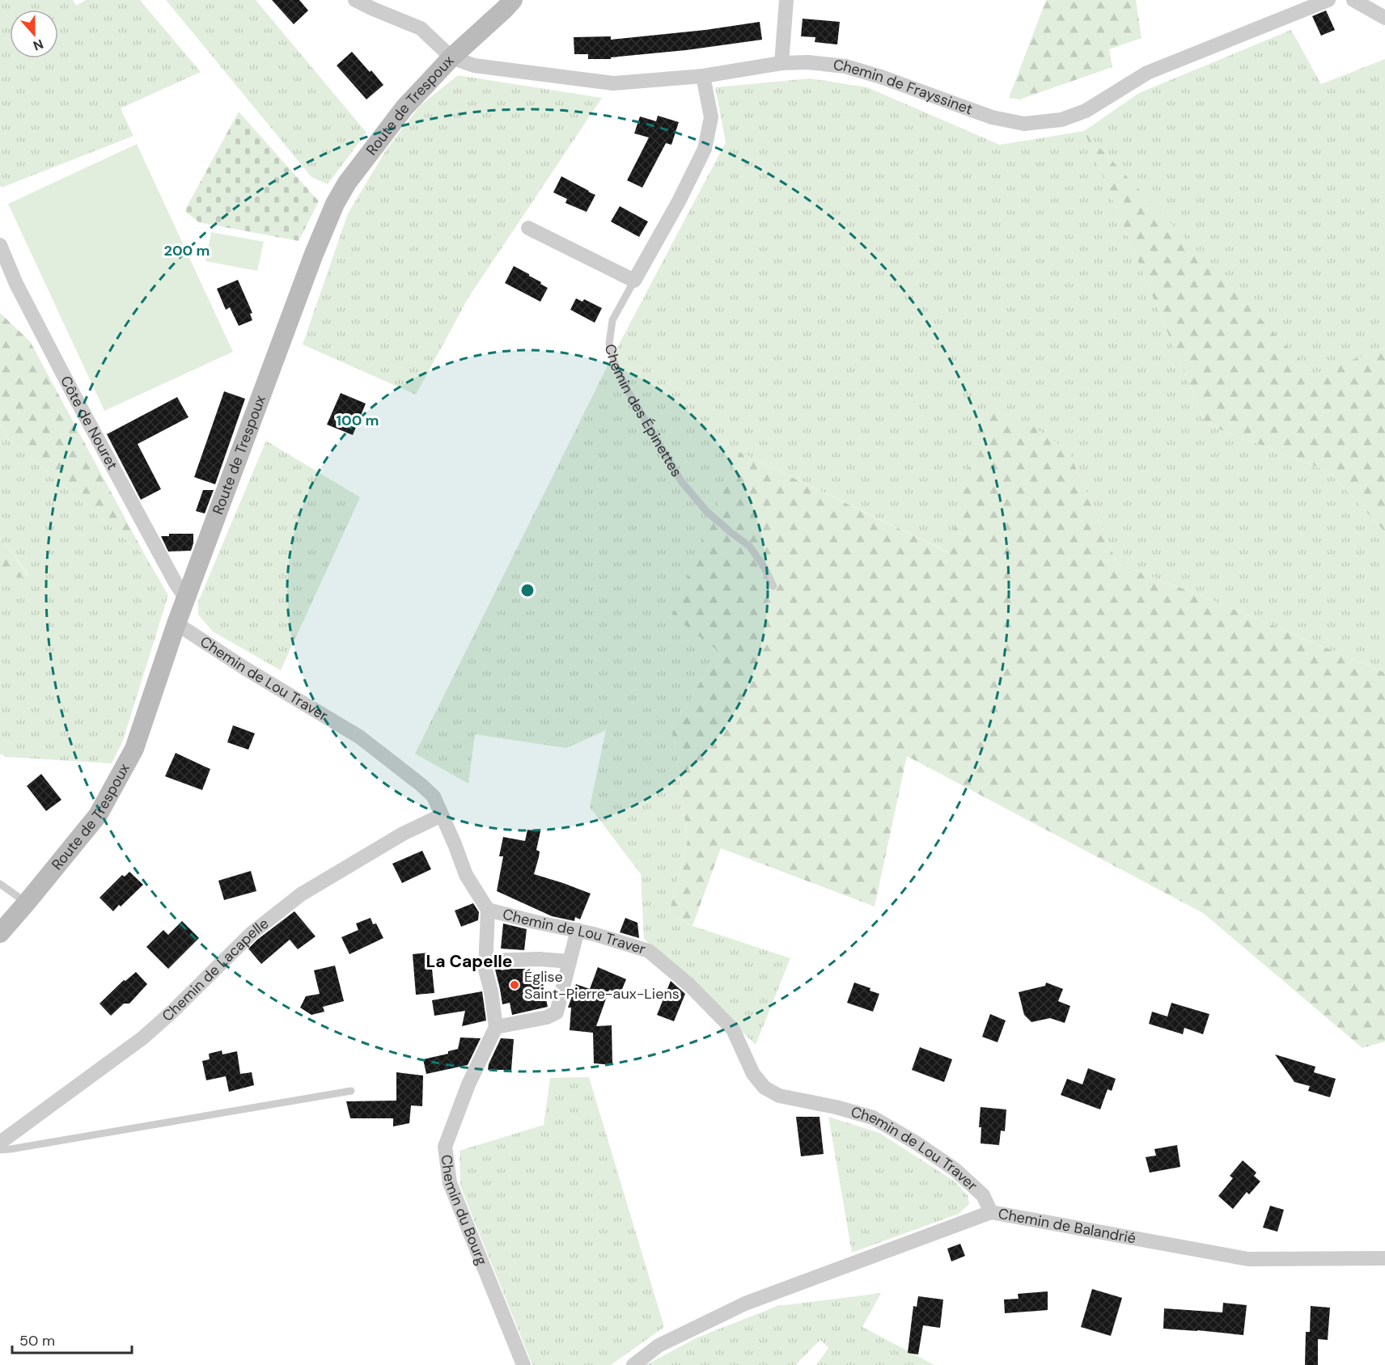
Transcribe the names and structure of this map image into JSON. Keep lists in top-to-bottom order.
{
  "streets": {
    "street": [
      "Chemin de Frayssinet",
      "Route de Trespoux",
      "Chemin des Épinettes",
      "Côte de Nouret",
      "Chemin de Lou Traver",
      "Chemin de Lacapelle",
      "Chemin du Bourg",
      "Chemin de Balandrié"
    ]
  },
  "crossings": [
    ["Chemin de Frayssinet", "Route de Trespoux"],
    ["Chemin de Frayssinet", "Chemin des Épinettes"],
    ["Route de Trespoux", "Côte de Nouret"],
    ["Route de Trespoux", "Chemin de Lou Traver"],
    ["Chemin de Lou Traver", "Chemin de Lacapelle"],
    ["Chemin de Lou Traver", "Chemin de Balandrié"]
  ],
  "districts": ["La Capelle"],
  "places": ["Église Saint-Pierre-aux-Liens"],
  "scale_bar": "50 m",
  "north": "bottom",
  "rings": ["200 m", "100 m"]
}
